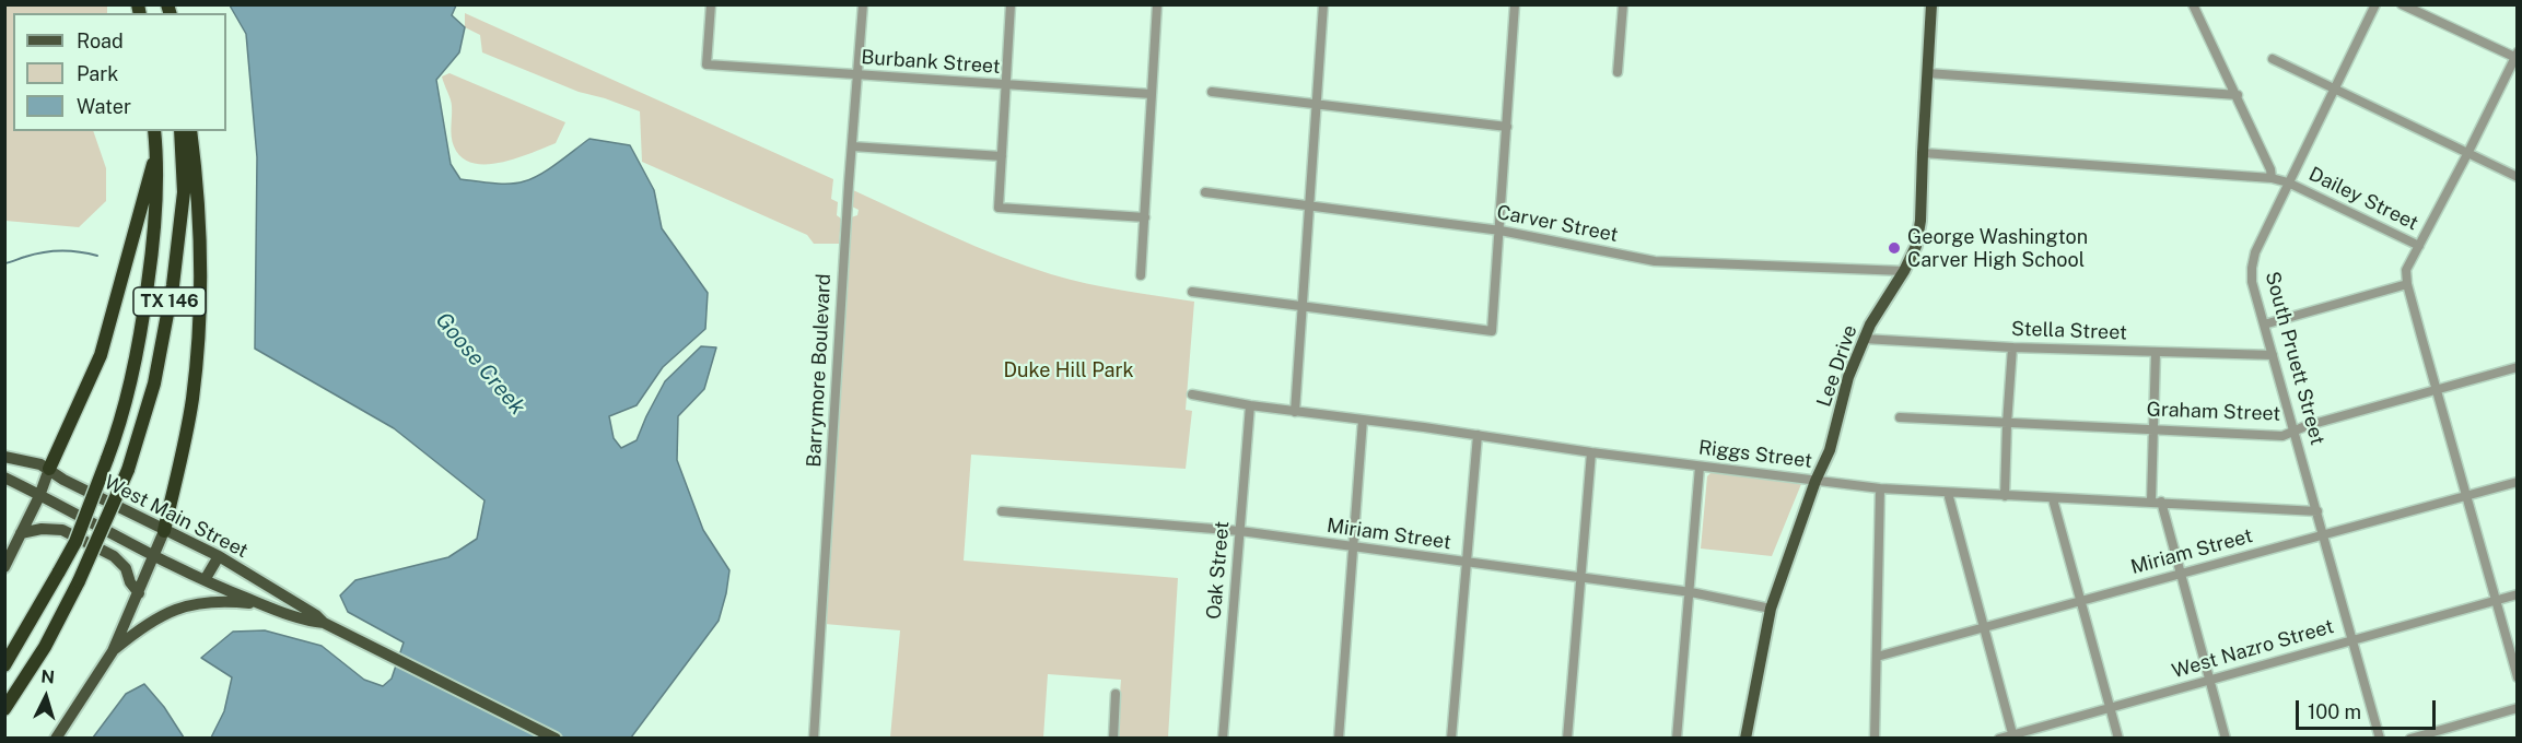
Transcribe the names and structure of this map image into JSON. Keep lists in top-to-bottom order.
{
  "streets": {
    "highway": ["TX 146"],
    "main road": ["Lee Drive", "West Main Street"],
    "street": [
      "Burbank Street",
      "Dailey Street",
      "Carver Street",
      "Stella Street",
      "South Pruett Street",
      "Barrymore Boulevard",
      "Graham Street",
      "Riggs Street",
      "Miriam Street",
      "Oak Street",
      "West Nazro Street"
    ]
  },
  "crossings": [
    ["Burbank Street", "Barrymore Boulevard"],
    ["Dailey Street", "South Pruett Street"],
    ["Dailey Street", "Lee Drive"],
    ["Dailey Street", "Graham Street"],
    ["Dailey Street", "Miriam Street"],
    ["Dailey Street", "West Nazro Street"],
    ["Carver Street", "Lee Drive"],
    ["Stella Street", "South Pruett Street"],
    ["Stella Street", "Lee Drive"],
    ["South Pruett Street", "Graham Street"],
    ["South Pruett Street", "Riggs Street"],
    ["South Pruett Street", "Miriam Street"],
    ["South Pruett Street", "West Nazro Street"],
    ["Lee Drive", "Riggs Street"],
    ["Lee Drive", "Miriam Street"],
    ["Riggs Street", "Oak Street"],
    ["Miriam Street", "Oak Street"]
  ],
  "water": ["Goose Creek"],
  "parks": ["Duke Hill Park"],
  "places": ["George Washington Carver High School"],
  "legend": ["Road", "Park", "Water"],
  "scale_bar": "100 m",
  "north": "top"
}
